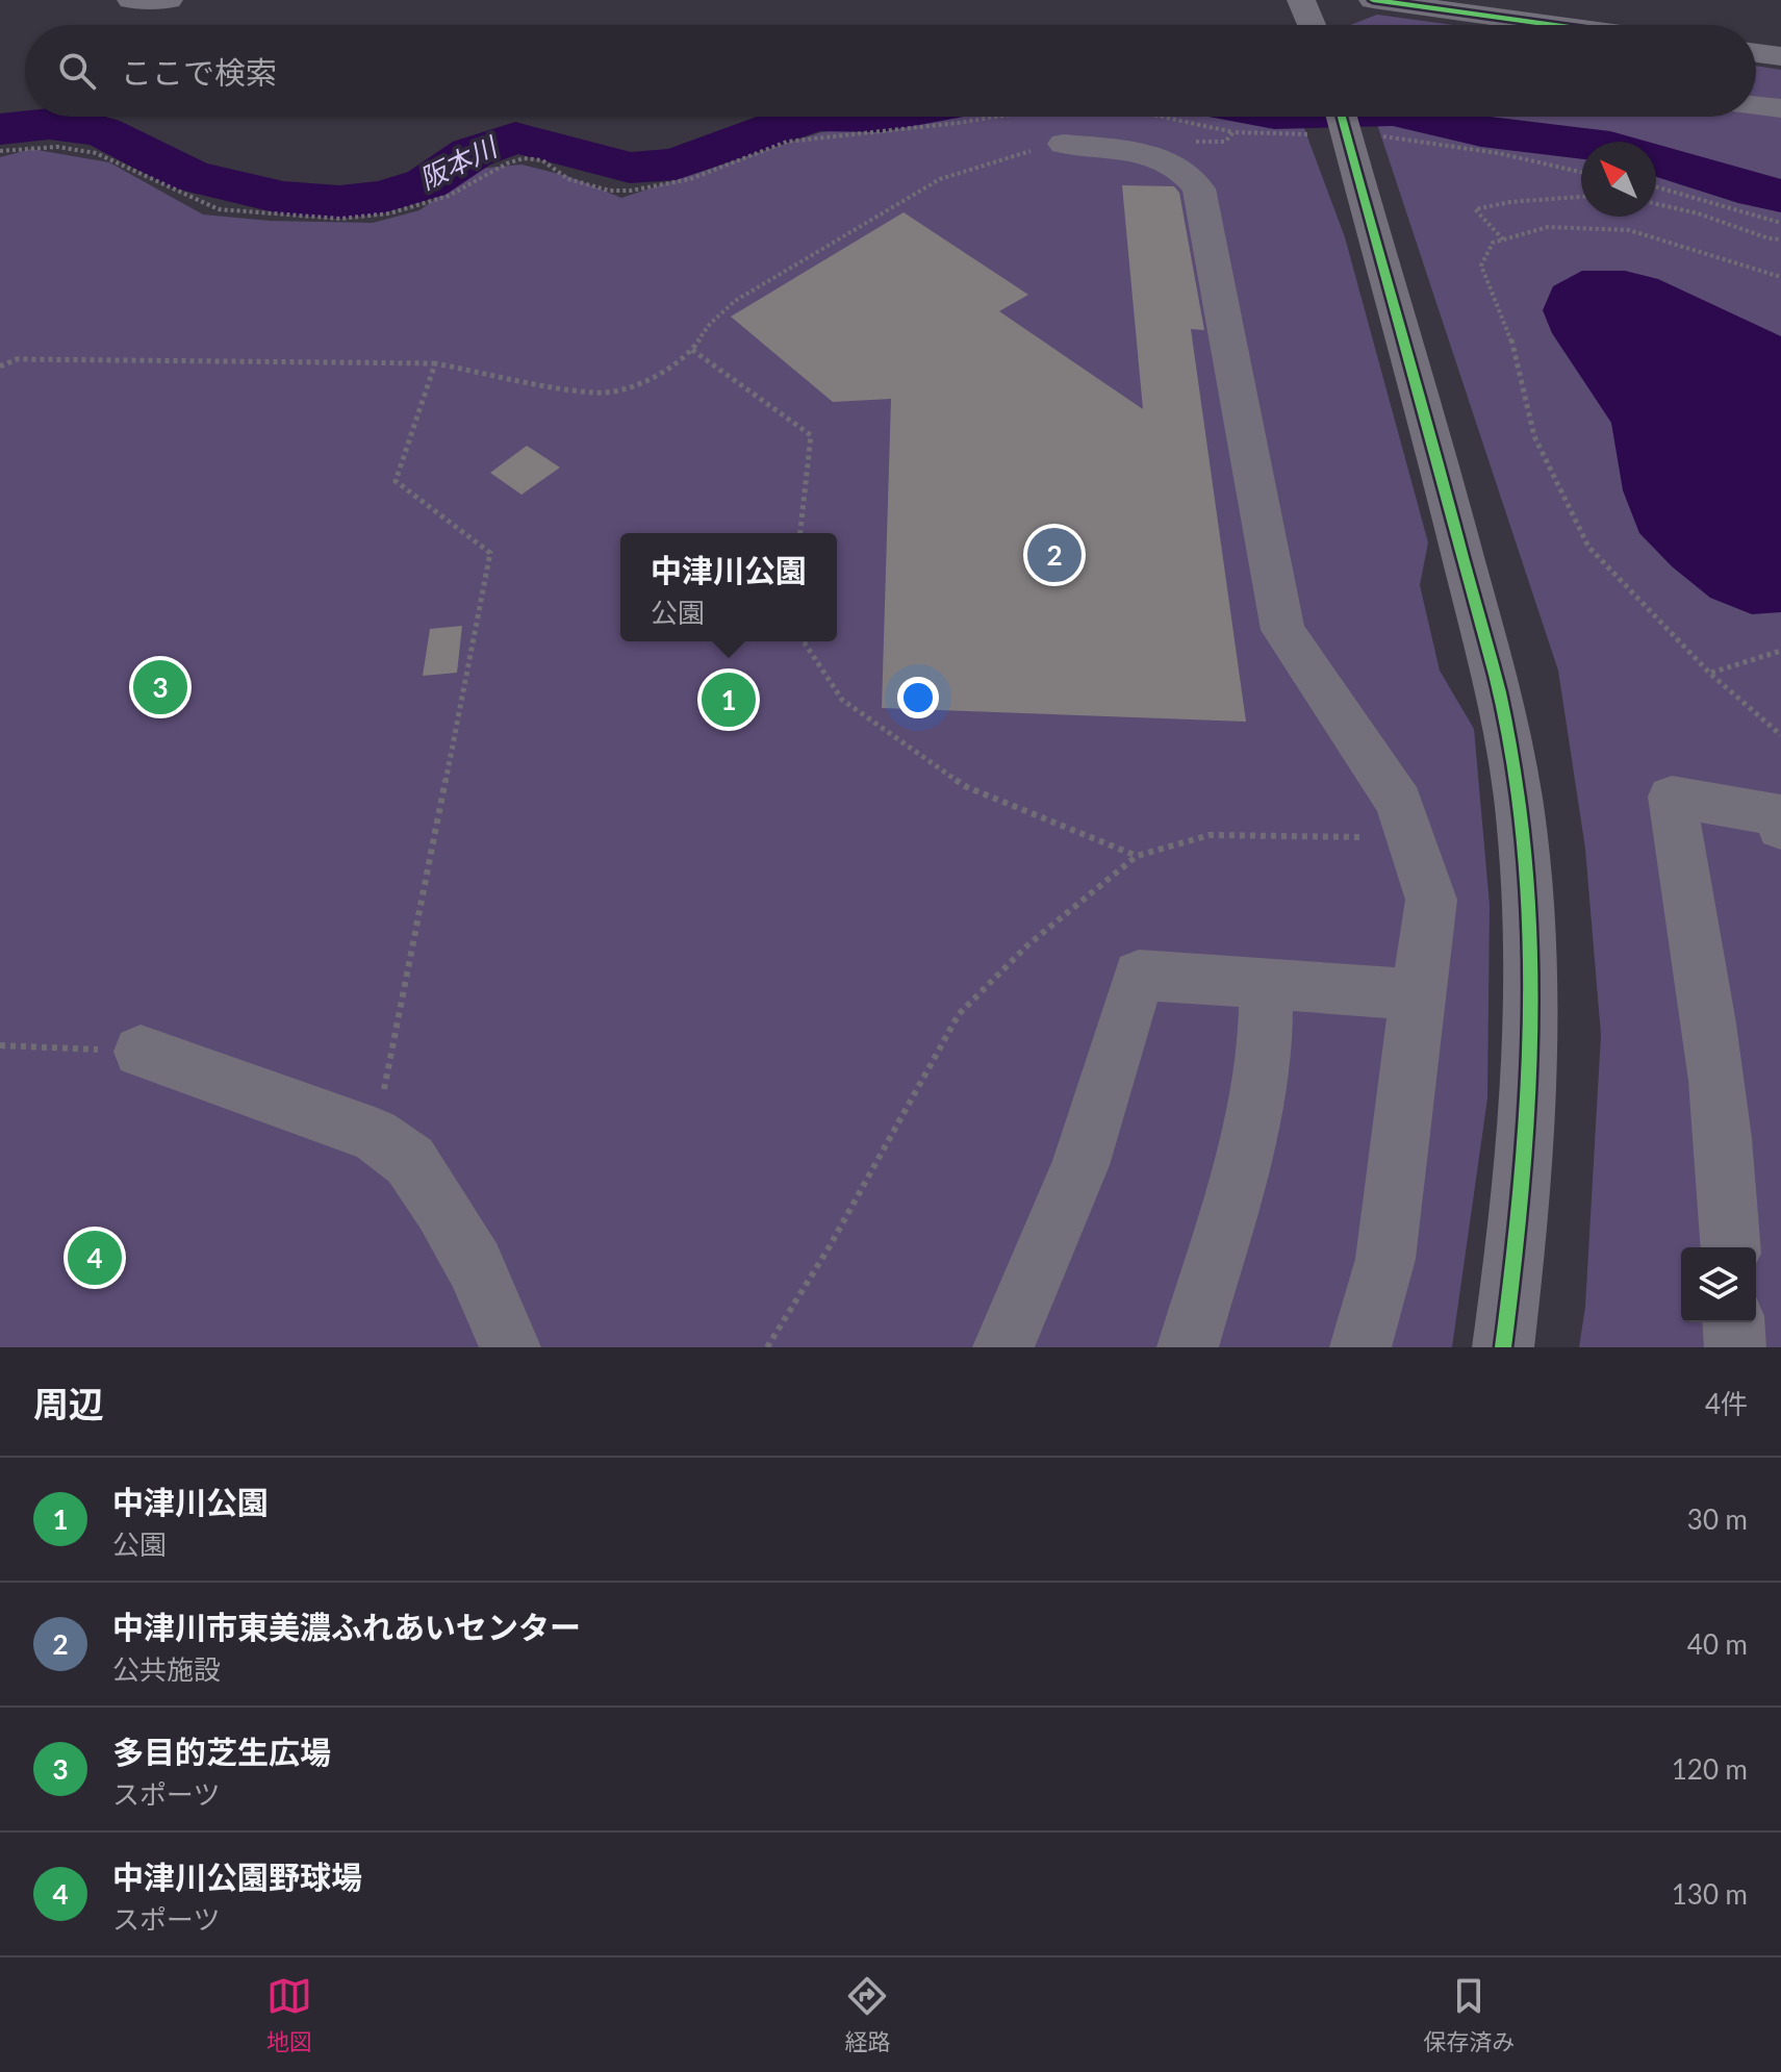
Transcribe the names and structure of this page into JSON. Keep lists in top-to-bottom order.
{
  "water": ["阪本川"],
  "north": "top left",
  "page": {
    "search": "ここで検索",
    "pins": [
      "2",
      "3",
      "1",
      "4"
    ],
    "popup": ["中津川公園", "公園"],
    "heading": ["周辺", "4件"],
    "list": [
      {
        "mark": "1",
        "name": "中津川公園",
        "note": "公園",
        "value": "30 m"
      },
      {
        "mark": "2",
        "name": "中津川市東美濃ふれあいセンター",
        "note": "公共施設",
        "value": "40 m"
      },
      {
        "mark": "3",
        "name": "多目的芝生広場",
        "note": "スポーツ",
        "value": "120 m"
      },
      {
        "mark": "4",
        "name": "中津川公園野球場",
        "note": "スポーツ",
        "value": "130 m"
      }
    ],
    "nav": ["地図", "経路", "保存済み"]
  }
}
